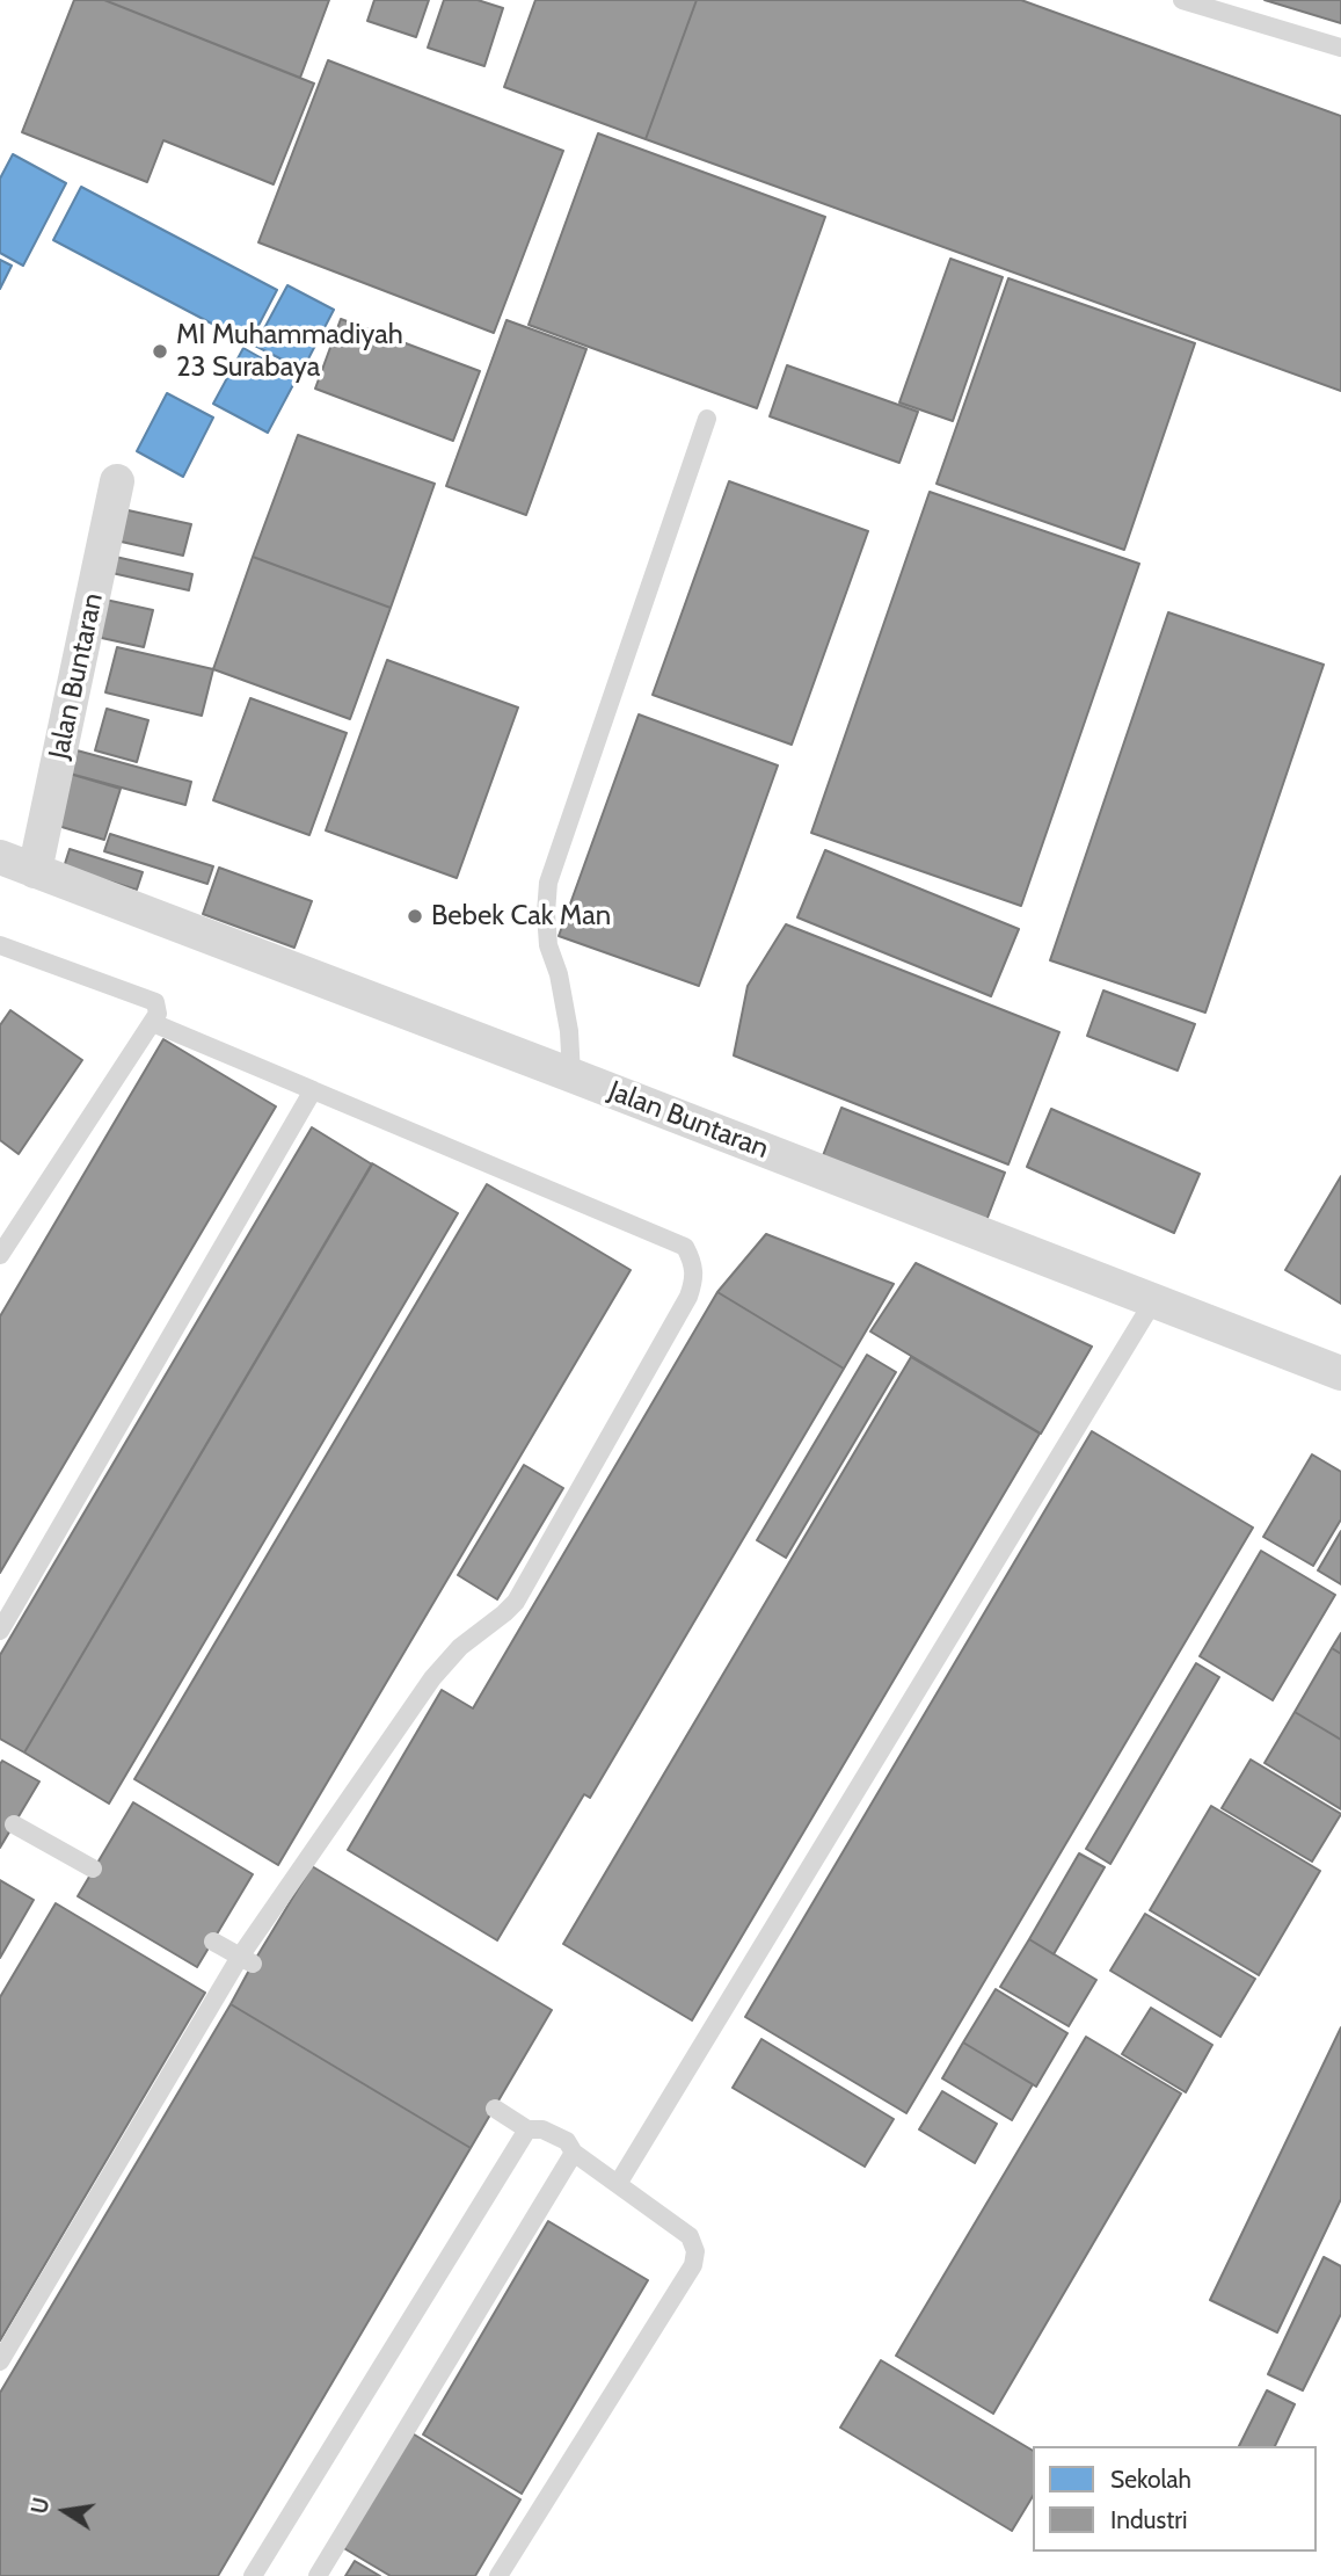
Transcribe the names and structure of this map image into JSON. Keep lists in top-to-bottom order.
{
  "streets": {
    "street": ["Jalan Buntaran"]
  },
  "places": ["MI Muhammadiyah 23 Surabaya", "Bebek Cak Man"],
  "legend": ["Sekolah", "Industri"],
  "north": "left"
}
